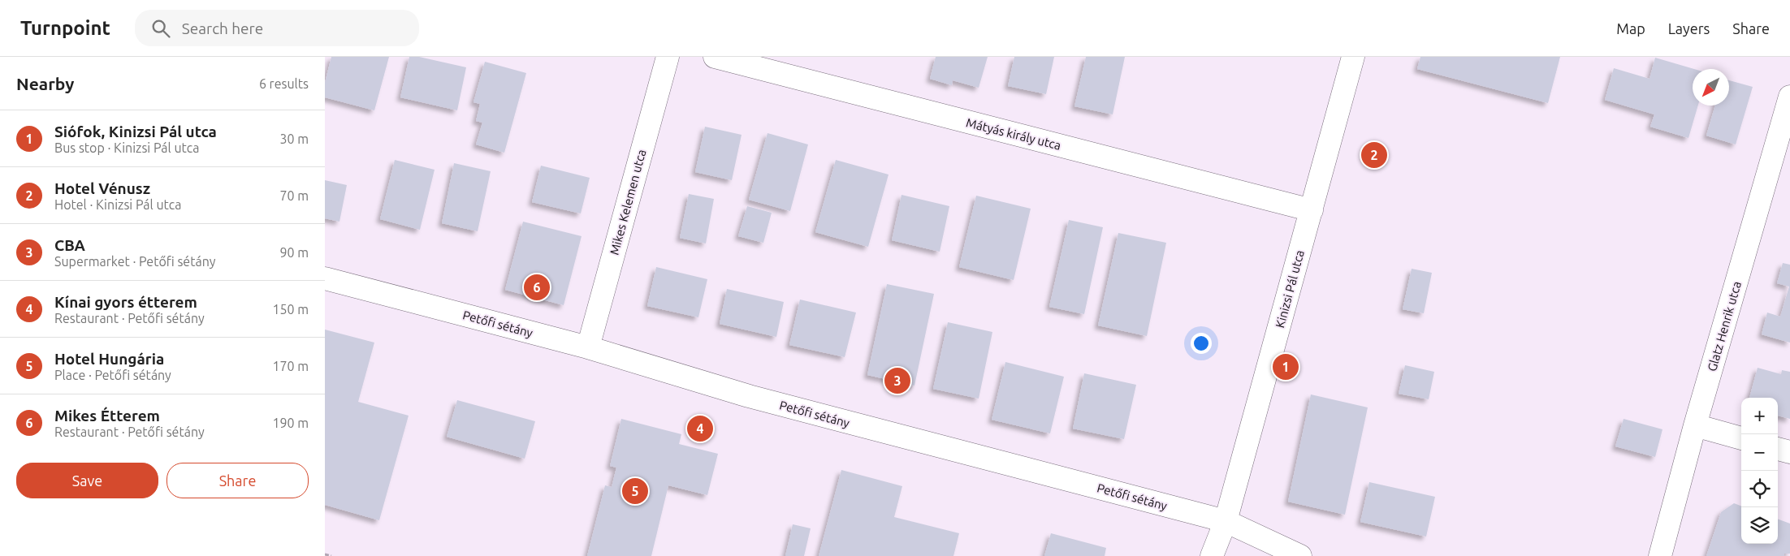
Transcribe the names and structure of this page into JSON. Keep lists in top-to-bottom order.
{
  "streets": {
    "street": [
      "Mátyás király utca",
      "Mikes Kelemen utca",
      "Kinizsi Pál utca",
      "Petőfi sétány",
      "Glatz Henrik utca"
    ]
  },
  "crossings": [
    ["Mátyás király utca", "Kinizsi Pál utca"],
    ["Mikes Kelemen utca", "Petőfi sétány"],
    ["Kinizsi Pál utca", "Petőfi sétány"]
  ],
  "north": "bottom left",
  "page": {
    "header": "Turnpoint",
    "search": "Search here",
    "nav": ["Map", "Layers", "Share"],
    "heading": ["Nearby", "6 results"],
    "list": [
      {
        "mark": "1",
        "name": "Siófok, Kinizsi Pál utca",
        "note": "Bus stop · Kinizsi Pál utca",
        "value": "30 m"
      },
      {
        "mark": "2",
        "name": "Hotel Vénusz",
        "note": "Hotel · Kinizsi Pál utca",
        "value": "70 m"
      },
      {
        "mark": "3",
        "name": "CBA",
        "note": "Supermarket · Petőfi sétány",
        "value": "90 m"
      },
      {
        "mark": "4",
        "name": "Kínai gyors étterem",
        "note": "Restaurant · Petőfi sétány",
        "value": "150 m"
      },
      {
        "mark": "5",
        "name": "Hotel Hungária",
        "note": "Place · Petőfi sétány",
        "value": "170 m"
      },
      {
        "mark": "6",
        "name": "Mikes Étterem",
        "note": "Restaurant · Petőfi sétány",
        "value": "190 m"
      }
    ],
    "pins": [
      "2",
      "6",
      "1",
      "3",
      "4",
      "5"
    ],
    "map_buttons": ["+", "−"],
    "buttons": ["Save", "Share"]
  }
}
